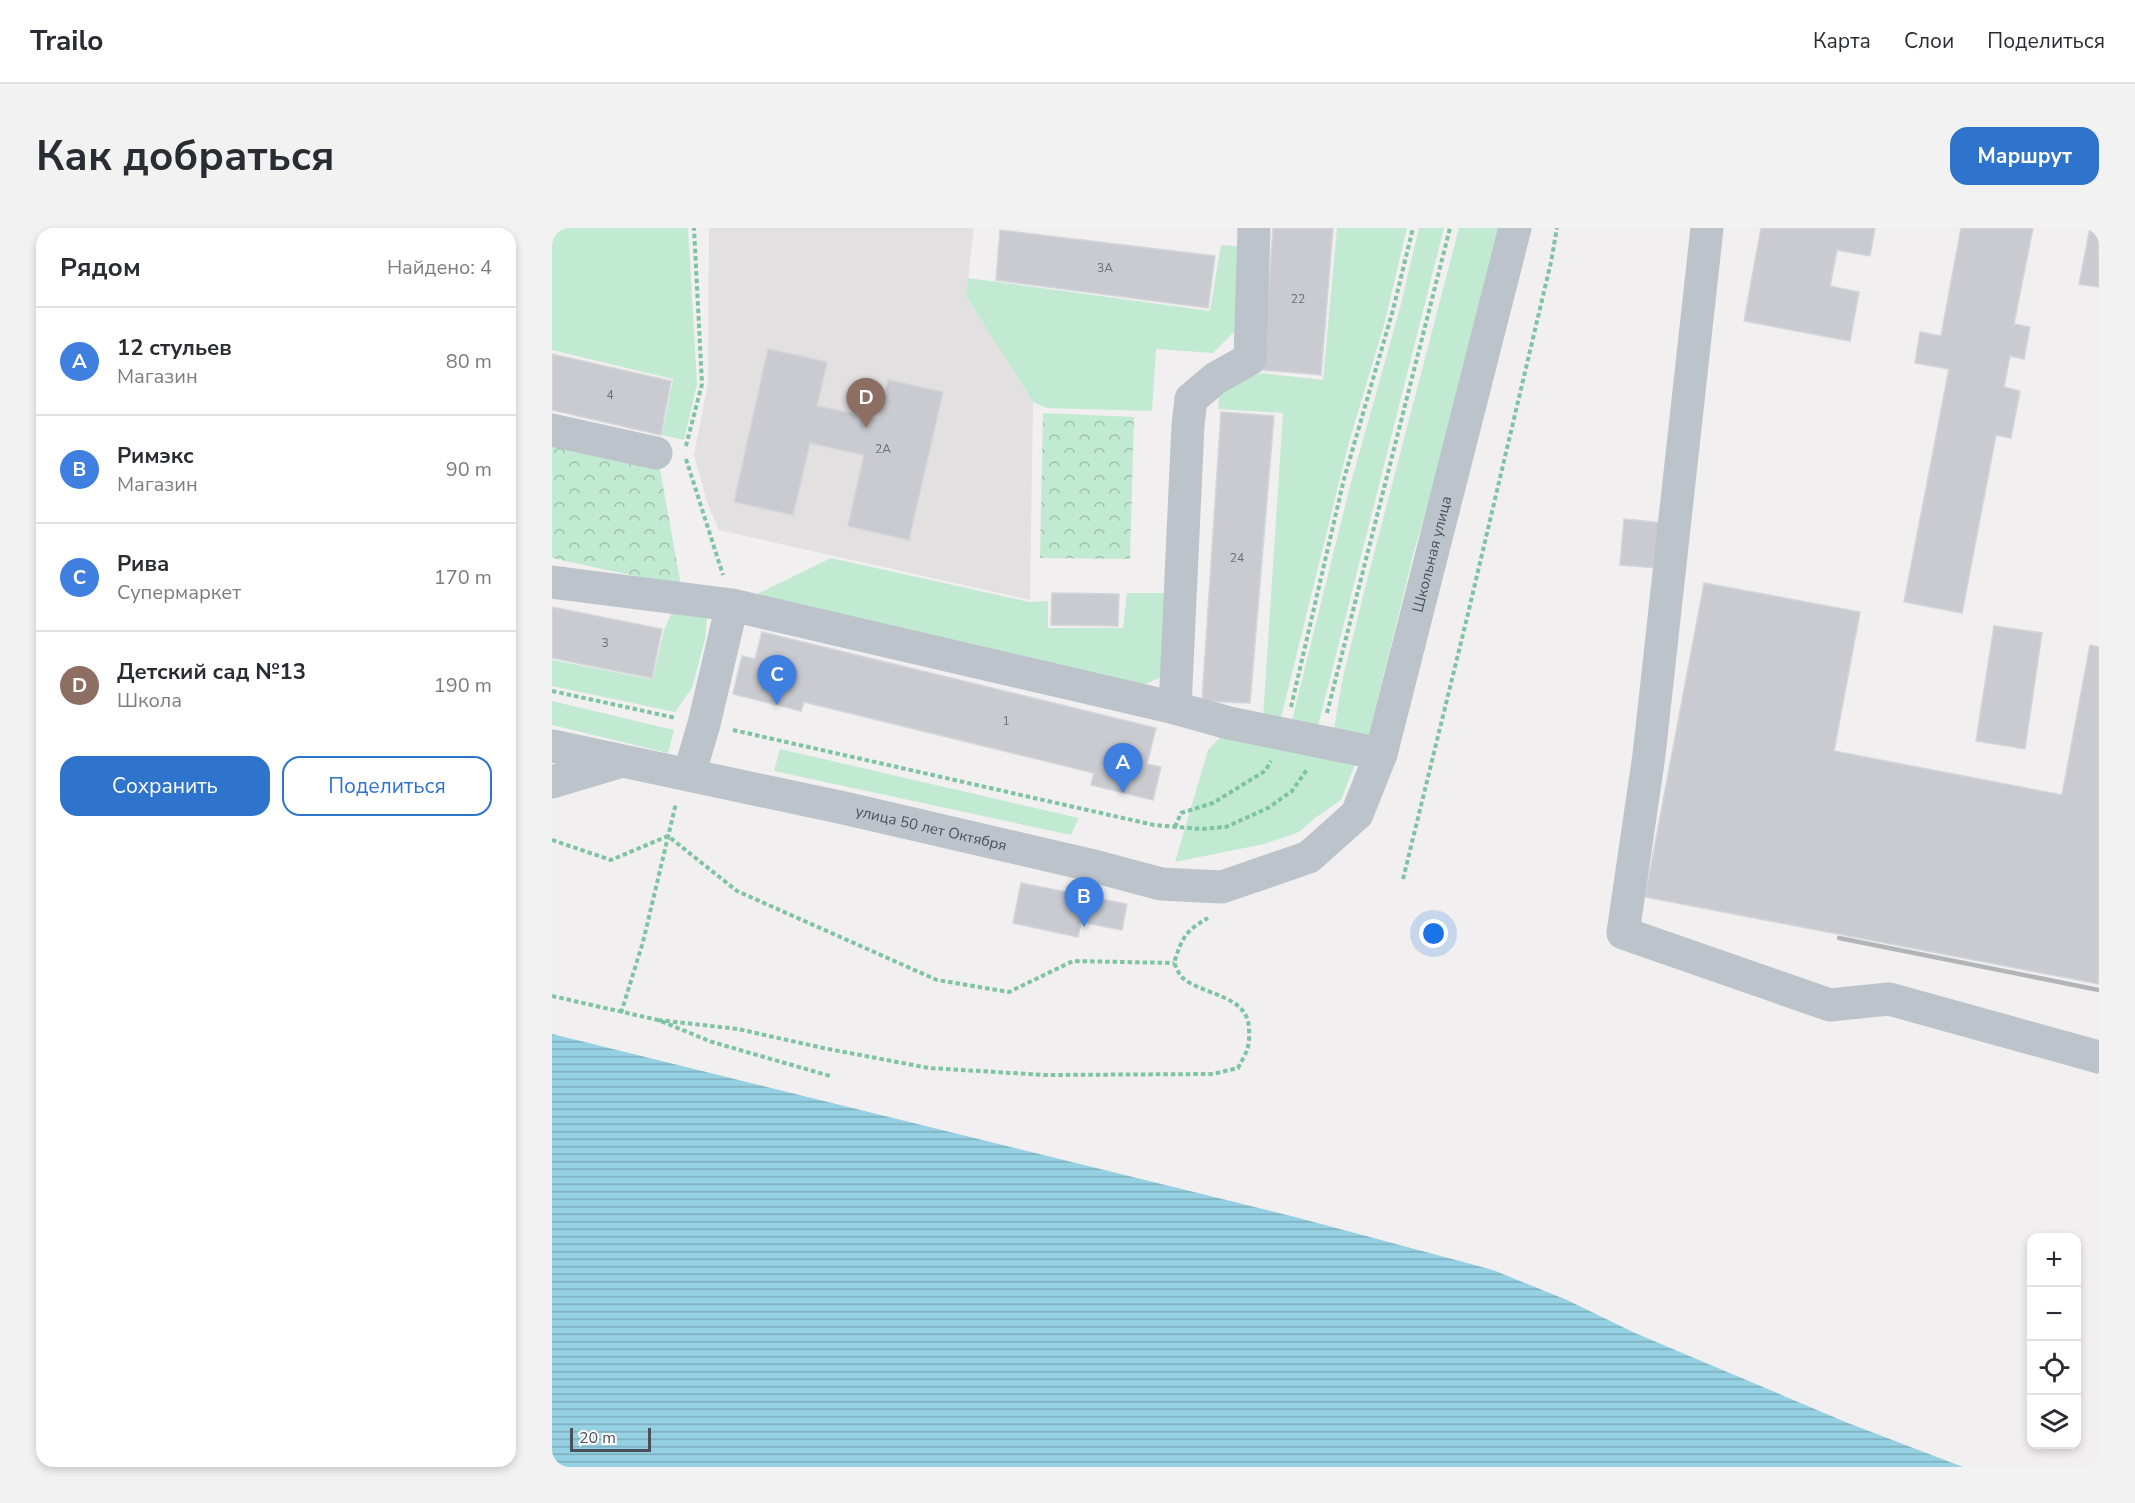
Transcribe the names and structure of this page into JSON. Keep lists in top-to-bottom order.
{
  "streets": {
    "street": ["Школьная улица", "улица 50 лет Октября"]
  },
  "crossings": [
    ["Школьная улица", "улица 50 лет Октября"]
  ],
  "house_numbers": [
    "3А",
    "22",
    "4",
    "2А",
    "24",
    "3",
    "1"
  ],
  "scale_bar": "20 m",
  "page": {
    "header": "Trailo",
    "nav": ["Карта", "Слои", "Поделиться"],
    "buttons": [
      "Маршрут",
      ["Сохранить", "Поделиться"]
    ],
    "title": "Как добраться",
    "heading": ["Рядом", "Найдено: 4"],
    "list": [
      {
        "mark": "A",
        "name": "12 стульев",
        "note": "Магазин",
        "value": "80 m"
      },
      {
        "mark": "B",
        "name": "Римэкс",
        "note": "Магазин",
        "value": "90 m"
      },
      {
        "mark": "C",
        "name": "Рива",
        "note": "Супермаркет",
        "value": "170 m"
      },
      {
        "mark": "D",
        "name": "Детский сад №13",
        "note": "Школа",
        "value": "190 m"
      }
    ],
    "pins": [
      "D",
      "C",
      "A",
      "B"
    ],
    "map_buttons": ["+", "−"],
    "scale": "20 m"
  }
}
